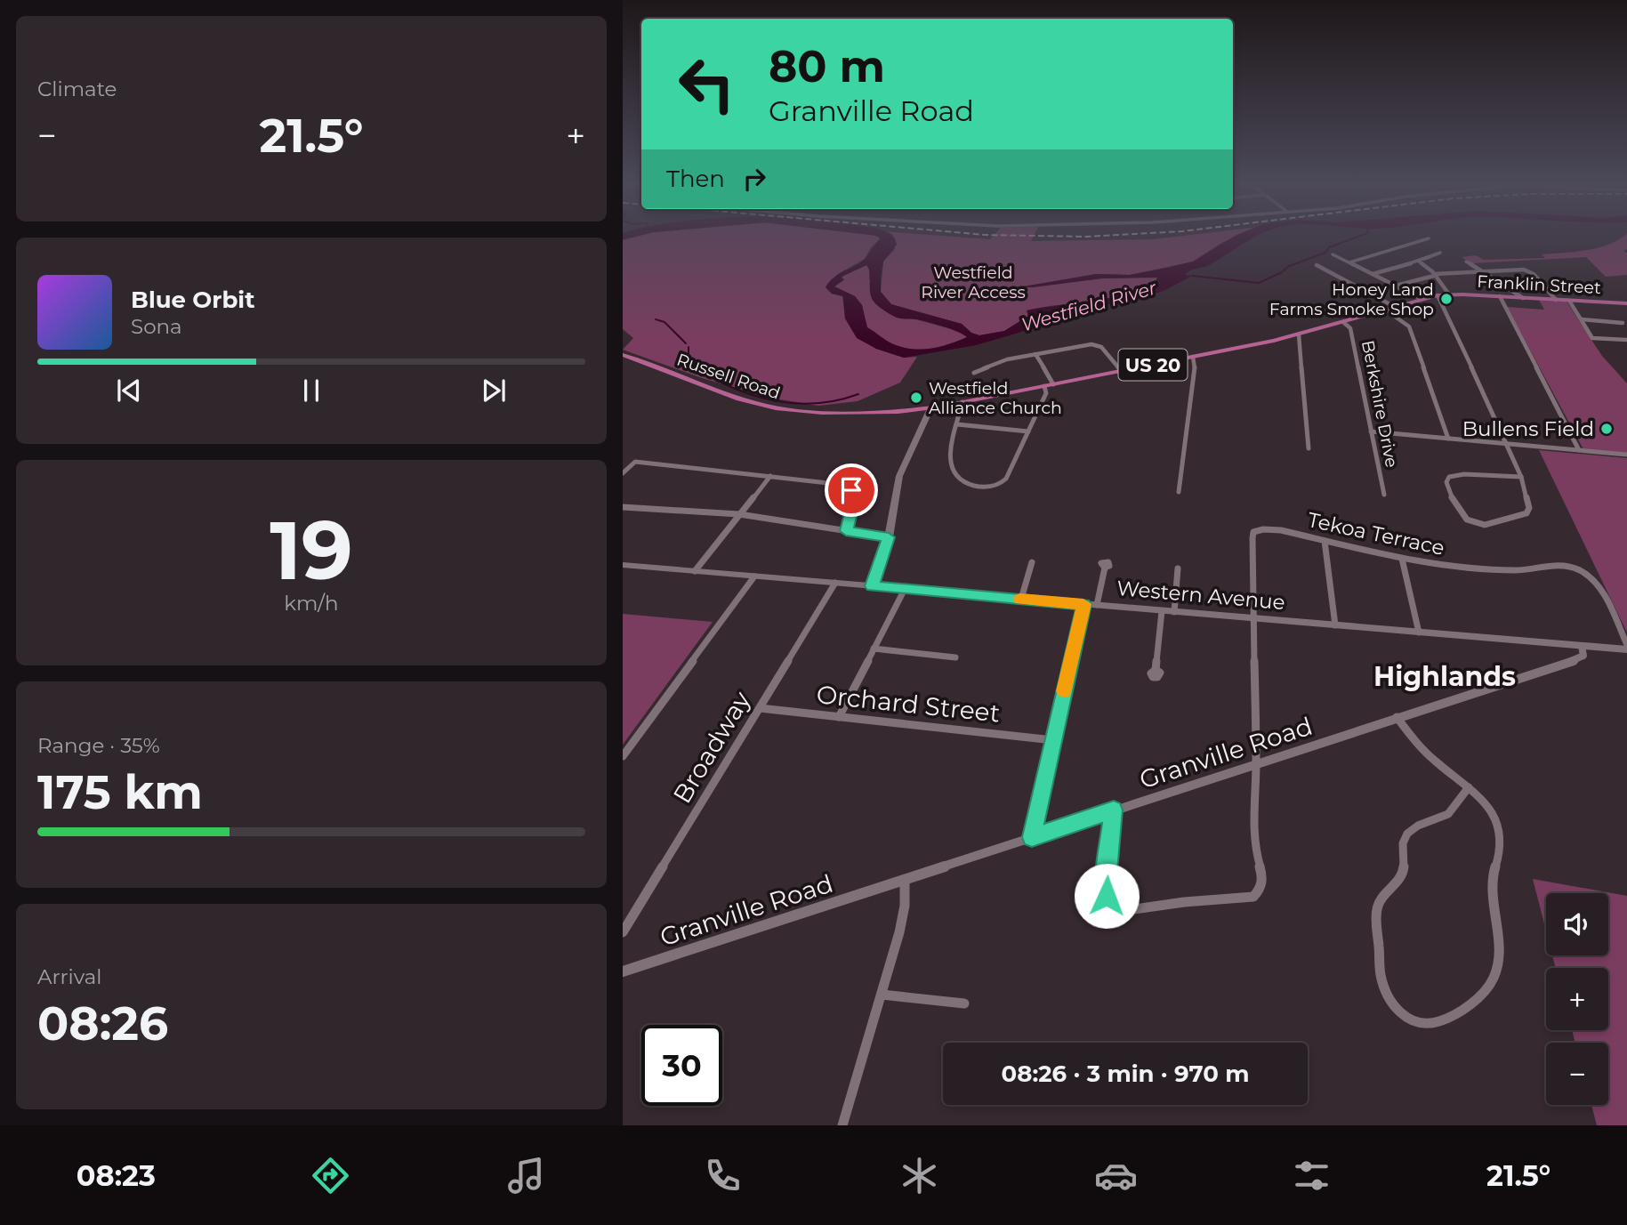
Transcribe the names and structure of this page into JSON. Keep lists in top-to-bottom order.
{
  "streets": {
    "main road": [
      "Franklin Street",
      "US 20",
      "Russell Road",
      "Western Avenue"
    ],
    "street": [
      "Berkshire Drive",
      "Tekoa Terrace",
      "Orchard Street",
      "Broadway",
      "Granville Road"
    ]
  },
  "crossings": [
    ["Franklin Street", "Russell Road"],
    ["Russell Road", "Berkshire Drive"],
    ["Tekoa Terrace", "Western Avenue"],
    ["Western Avenue", "Broadway"],
    ["Western Avenue", "Granville Road"],
    ["Orchard Street", "Broadway"]
  ],
  "districts": ["Highlands"],
  "water": ["Westfield River"],
  "parks": ["Westfield River Access"],
  "places": ["Honey Land Farms Smoke Shop", "Westfield Alliance Church", "Bullens Field"],
  "page": {
    "tile": [
      "Climate",
      ["19", "km/h"],
      ["Range · 35%", "175 km"],
      ["Arrival", "08:26"]
    ],
    "turn": ["80 m", "Granville Road"],
    "heat": ["−", "21.5°", "+"],
    "then": "Then",
    "song": ["Blue Orbit", "Sona"],
    "map_buttons": ["+", "−"],
    "limit": "30",
    "trip": "08:26 · 3 min · 970 m",
    "tabs": ["08:23", "21.5°"]
  }
}
